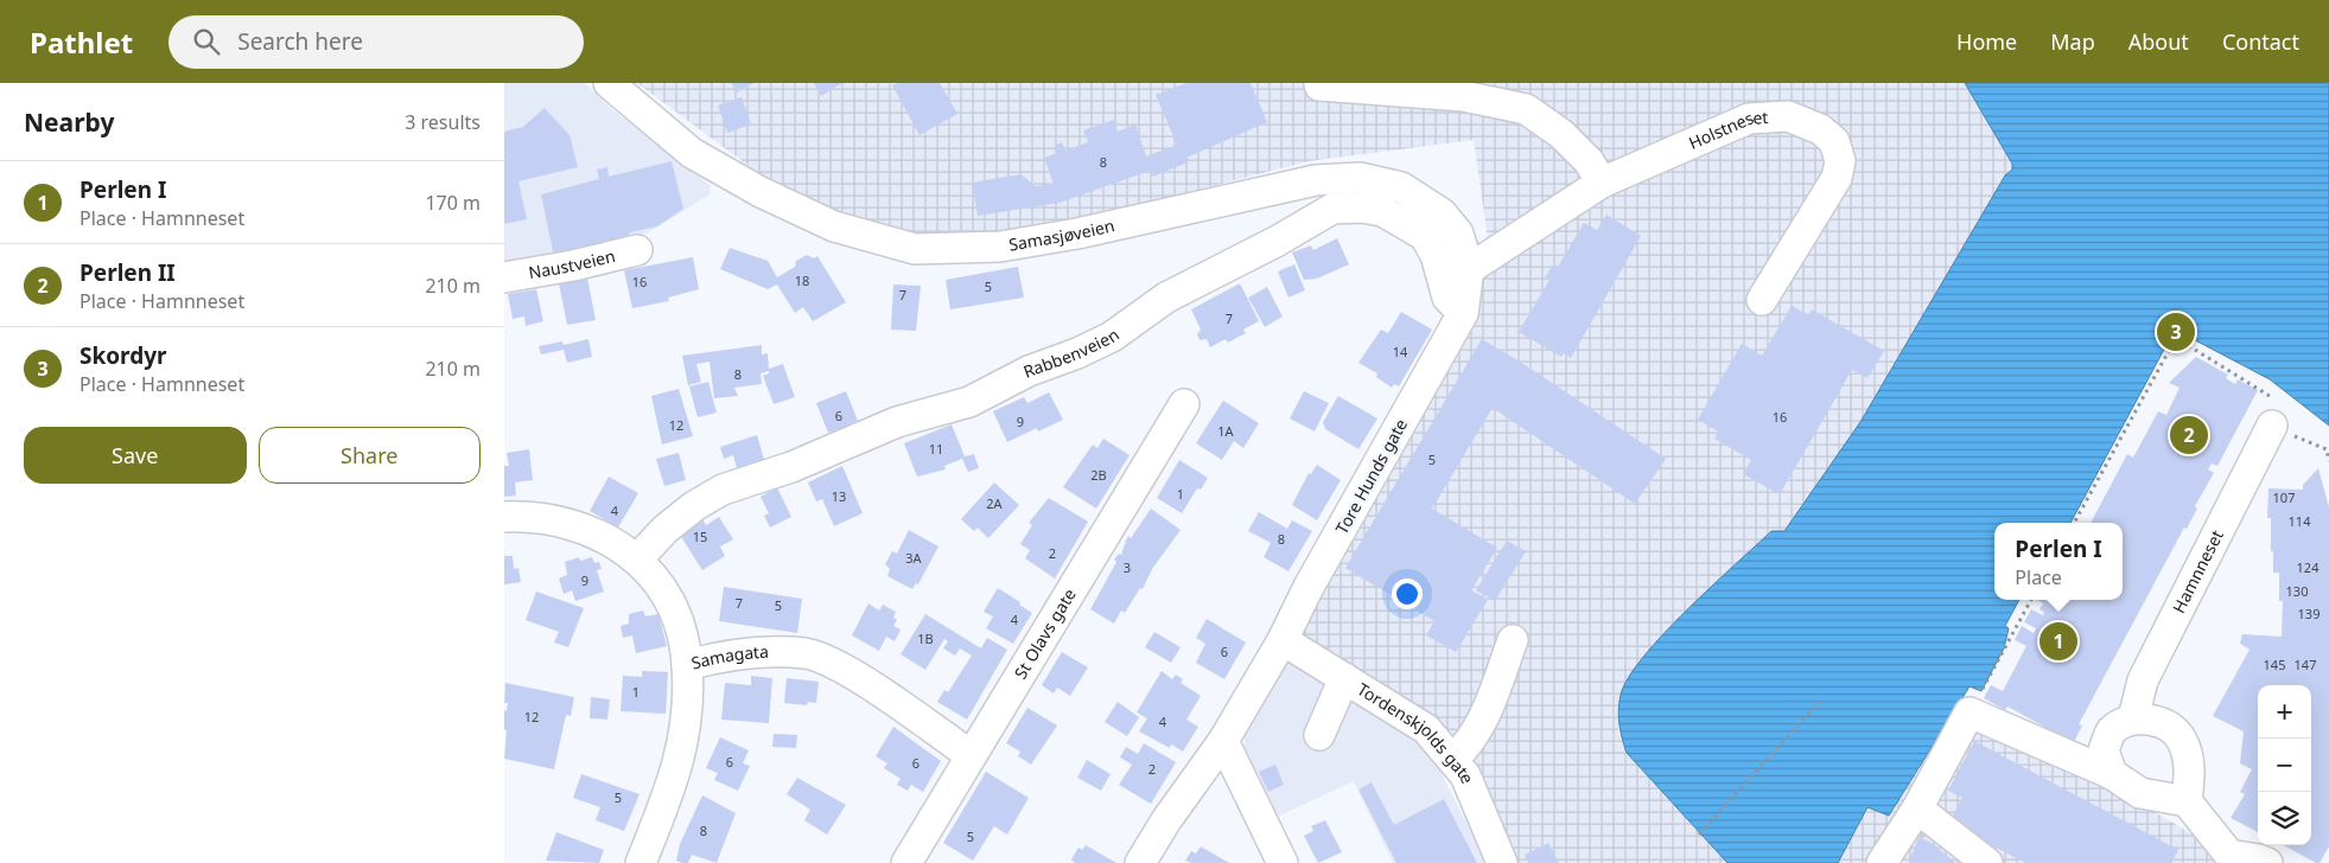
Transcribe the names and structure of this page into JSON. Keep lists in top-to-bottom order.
{
  "streets": {
    "street": [
      "Holstneset",
      "Samasjøveien",
      "Naustveien",
      "Rabbenveien",
      "Tore Hunds gate",
      "Hamnneset",
      "St Olavs gate",
      "Samagata",
      "Tordenskjolds gate"
    ]
  },
  "crossings": [
    ["Holstneset", "Samasjøveien"],
    ["Samasjøveien", "Rabbenveien"],
    ["Samasjøveien", "Tore Hunds gate"],
    ["Rabbenveien", "Tore Hunds gate"],
    ["Rabbenveien", "Samagata"],
    ["Tore Hunds gate", "Tordenskjolds gate"],
    ["St Olavs gate", "Samagata"]
  ],
  "house_numbers": [
    "8",
    "18",
    "16",
    "5",
    "7",
    "7",
    "14",
    "8",
    "6",
    "16",
    "9",
    "12",
    "1A",
    "11",
    "5",
    "2B",
    "1",
    "13",
    "107",
    "2A",
    "4",
    "114",
    "15",
    "8",
    "2",
    "3A",
    "3",
    "124",
    "9",
    "130",
    "7",
    "5",
    "139",
    "4",
    "1B",
    "6",
    "145",
    "147",
    "1",
    "12",
    "4",
    "6",
    "6",
    "2",
    "5",
    "8",
    "5"
  ],
  "page": {
    "header": "Pathlet",
    "search": "Search here",
    "nav": [
      "Home",
      "Map",
      "About",
      "Contact"
    ],
    "heading": ["Nearby", "3 results"],
    "list": [
      {
        "mark": "1",
        "name": "Perlen I",
        "note": "Place · Hamnneset",
        "value": "170 m"
      },
      {
        "mark": "2",
        "name": "Perlen II",
        "note": "Place · Hamnneset",
        "value": "210 m"
      },
      {
        "mark": "3",
        "name": "Skordyr",
        "note": "Place · Hamnneset",
        "value": "210 m"
      }
    ],
    "pins": ["3", "2", "1"],
    "buttons": ["Save", "Share"],
    "popup": ["Perlen I", "Place"],
    "map_buttons": ["+", "−"]
  }
}
